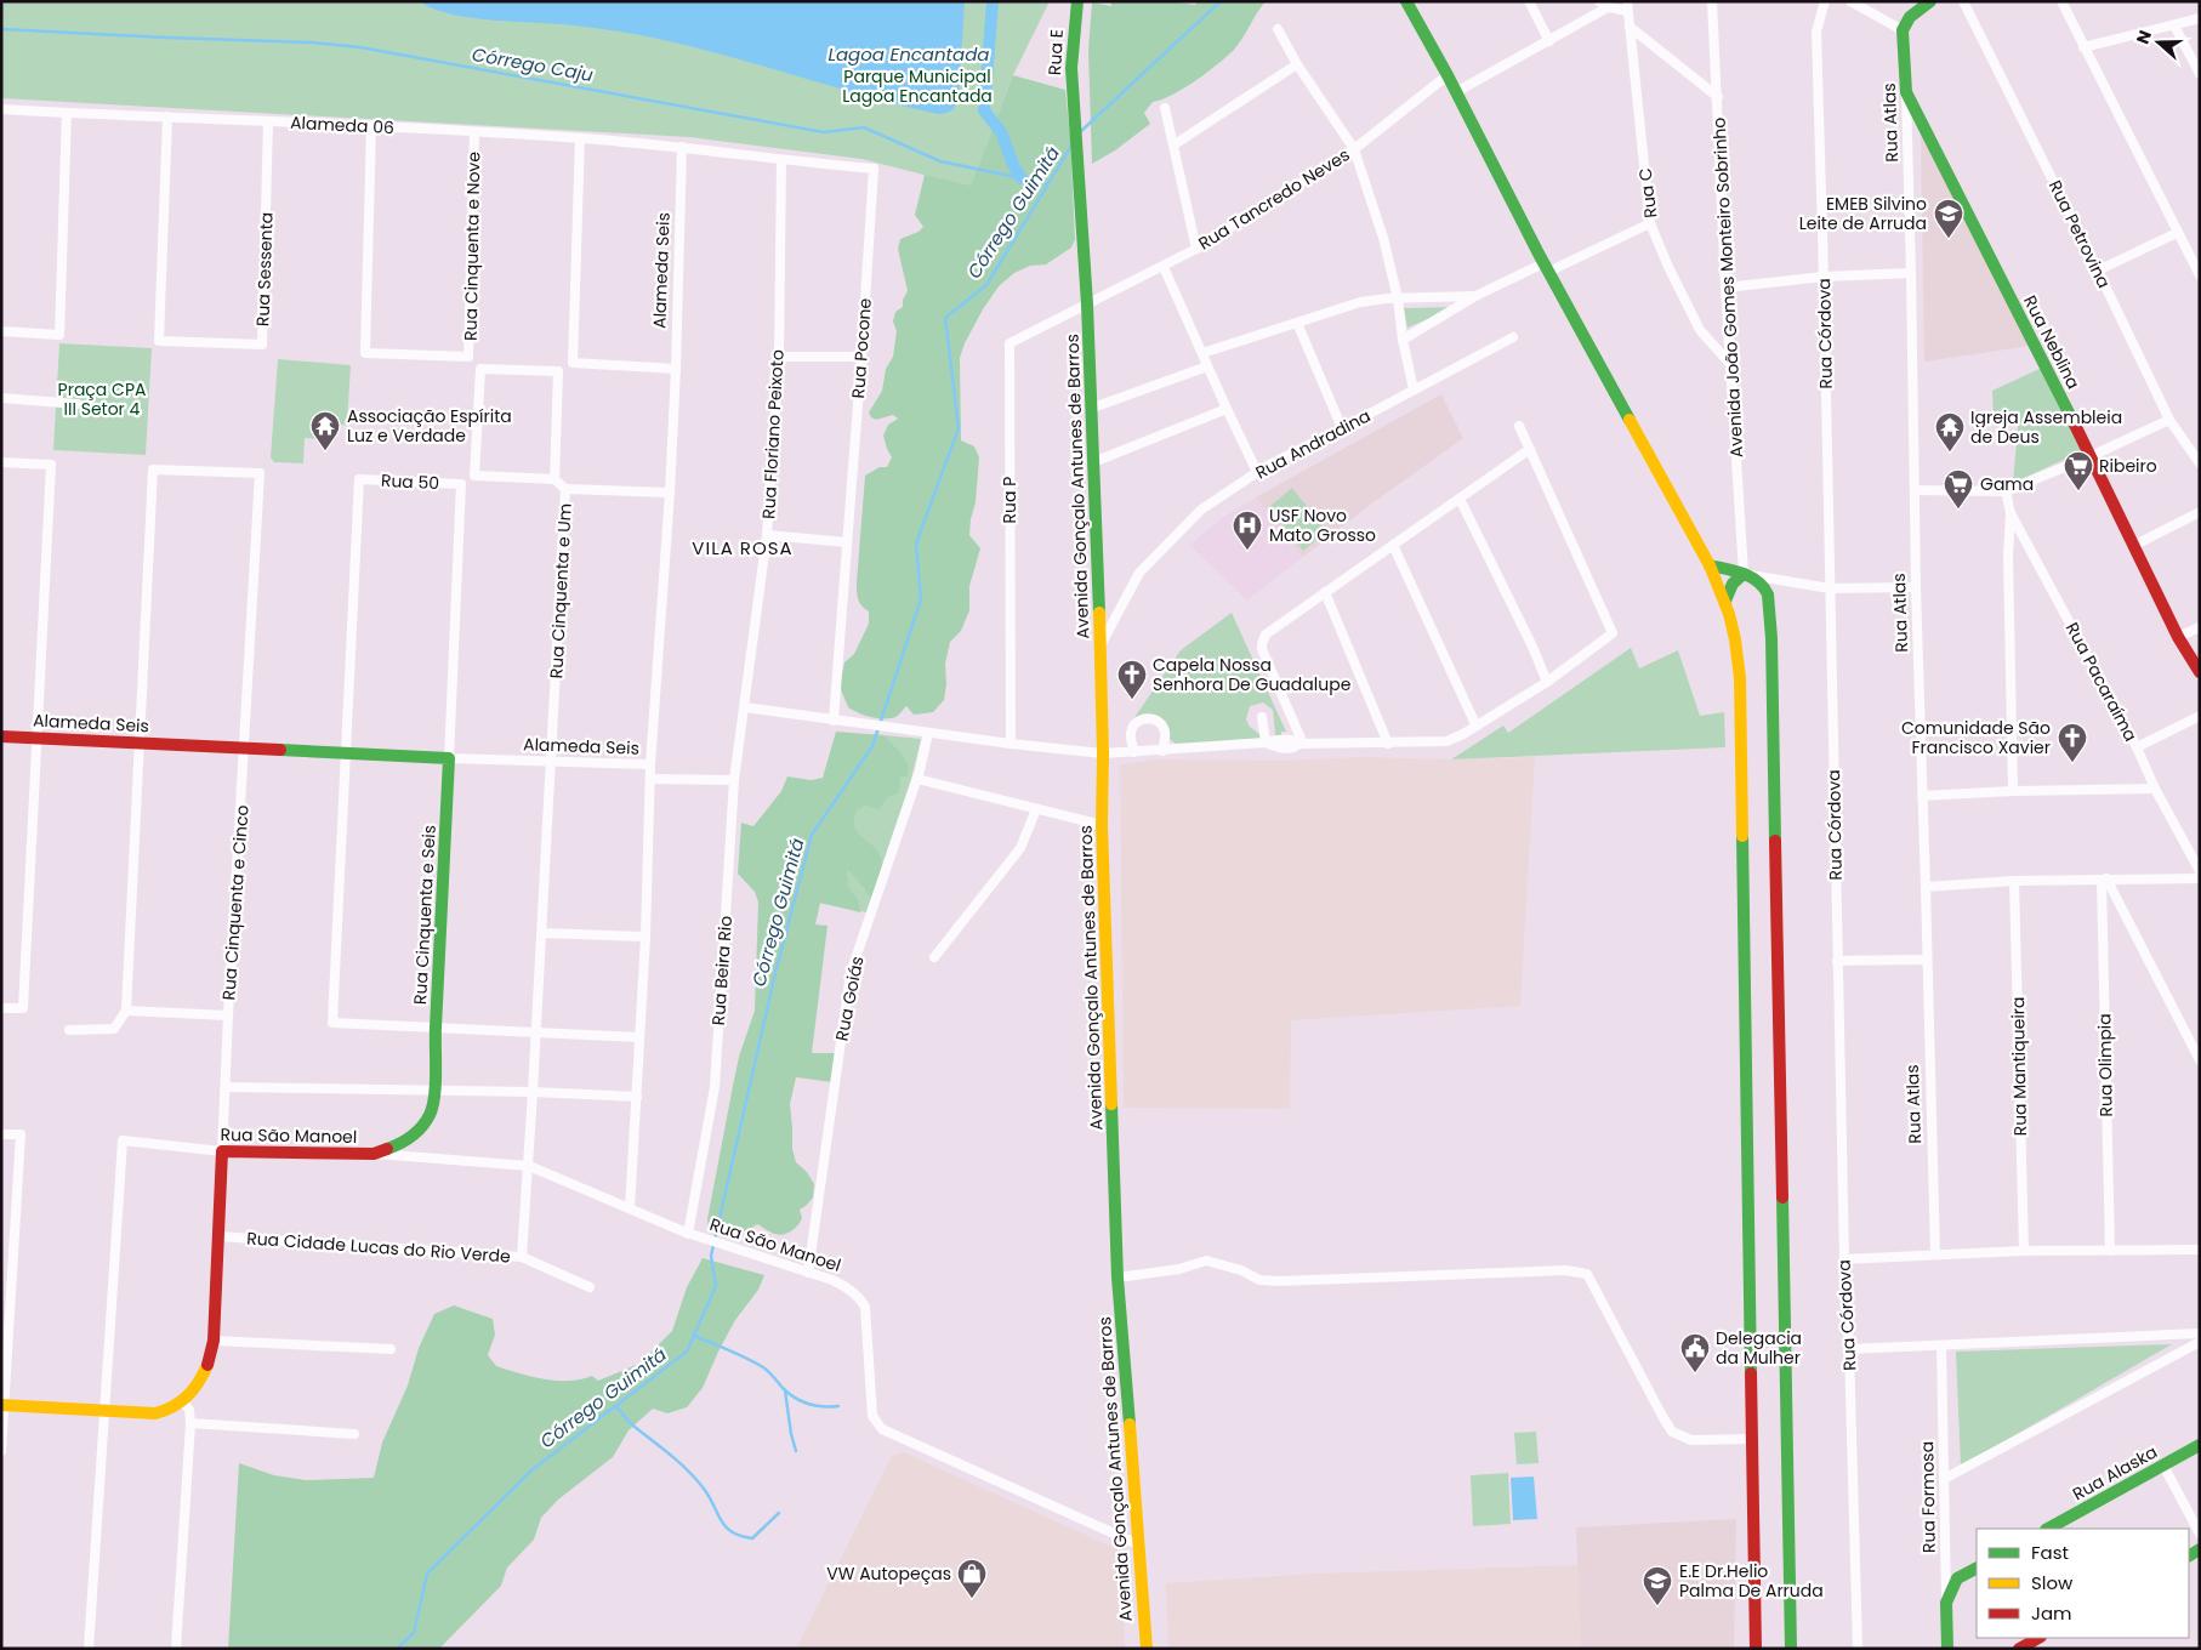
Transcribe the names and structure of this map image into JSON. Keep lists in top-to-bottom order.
{
  "streets": {
    "street": [
      "Rua E",
      "Rua Atlas",
      "Alameda 06",
      "Rua C",
      "Rua Tancredo Neves",
      "Rua Petrovina",
      "Rua Cinquenta e Nove",
      "Rua Sessenta",
      "Alameda Seis",
      "Avenida João Gomes Monteiro Sobrinho",
      "Rua Córdova",
      "Rua Neblina",
      "Rua Pocone",
      "Rua Floriano Peixoto",
      "Rua Andradina",
      "Rua 50",
      "Avenida Gonçalo Antunes de Barros",
      "Rua P",
      "Rua Cinquenta e Um",
      "Rua Pacaraíma",
      "Rua Cinquenta e Cinco",
      "Rua Cinquenta e Seis",
      "Rua Beira Rio",
      "Rua Goiás",
      "Rua Olimpia",
      "Rua Mantiqueira",
      "Rua São Manoel",
      "Rua Cidade Lucas do Rio Verde",
      "Rua Alaska",
      "Rua Formosa"
    ]
  },
  "crossings": [
    ["Rua E", "Avenida Gonçalo Antunes de Barros"],
    ["Rua Atlas", "Rua Neblina"],
    ["Alameda 06", "Rua Cinquenta e Nove"],
    ["Alameda 06", "Rua Sessenta"],
    ["Alameda 06", "Alameda Seis"],
    ["Alameda 06", "Rua Pocone"],
    ["Rua C", "Avenida João Gomes Monteiro Sobrinho"],
    ["Rua Tancredo Neves", "Avenida Gonçalo Antunes de Barros"],
    ["Rua Tancredo Neves", "Rua P"],
    ["Alameda Seis", "Rua Pocone"],
    ["Alameda Seis", "Rua 50"],
    ["Alameda Seis", "Rua Cinquenta e Um"],
    ["Alameda Seis", "Rua Cinquenta e Cinco"],
    ["Alameda Seis", "Rua Cinquenta e Seis"],
    ["Alameda Seis", "Rua São Manoel"],
    ["Rua Pocone", "Rua Floriano Peixoto"],
    ["Rua Floriano Peixoto", "Rua Beira Rio"],
    ["Rua Andradina", "Avenida Gonçalo Antunes de Barros"],
    ["Rua 50", "Rua Cinquenta e Seis"],
    ["Avenida Gonçalo Antunes de Barros", "Rua P"],
    ["Avenida Gonçalo Antunes de Barros", "Rua São Manoel"],
    ["Rua Beira Rio", "Rua São Manoel"],
    ["Rua Goiás", "Rua São Manoel"],
    ["Rua São Manoel", "Rua Cidade Lucas do Rio Verde"]
  ],
  "districts": ["VILA ROSA"],
  "water": ["Lagoa Encantada", "Córrego Caju", "Córrego Guimitá"],
  "parks": ["Parque Municipal Lagoa Encantada", "Praça CPA III Setor 4"],
  "places": {
    "school or university": ["EMEB Silvino Leite de Arruda", "E.E Dr.Helio Palma De Arruda"],
    "temple": ["Associação Espírita Luz e Verdade", "Igreja Assembleia de Deus"],
    "supermarket": ["Ribeiro", "Gama"],
    "hospital": ["USF Novo Mato Grosso"],
    "church": ["Capela Nossa Senhora De Guadalupe", "Comunidade São Francisco Xavier"],
    "public building": ["Delegacia da Mulher"],
    "shop": ["VW Autopeças"]
  },
  "legend": ["Fast", "Slow", "Jam"],
  "north": "left"
}
